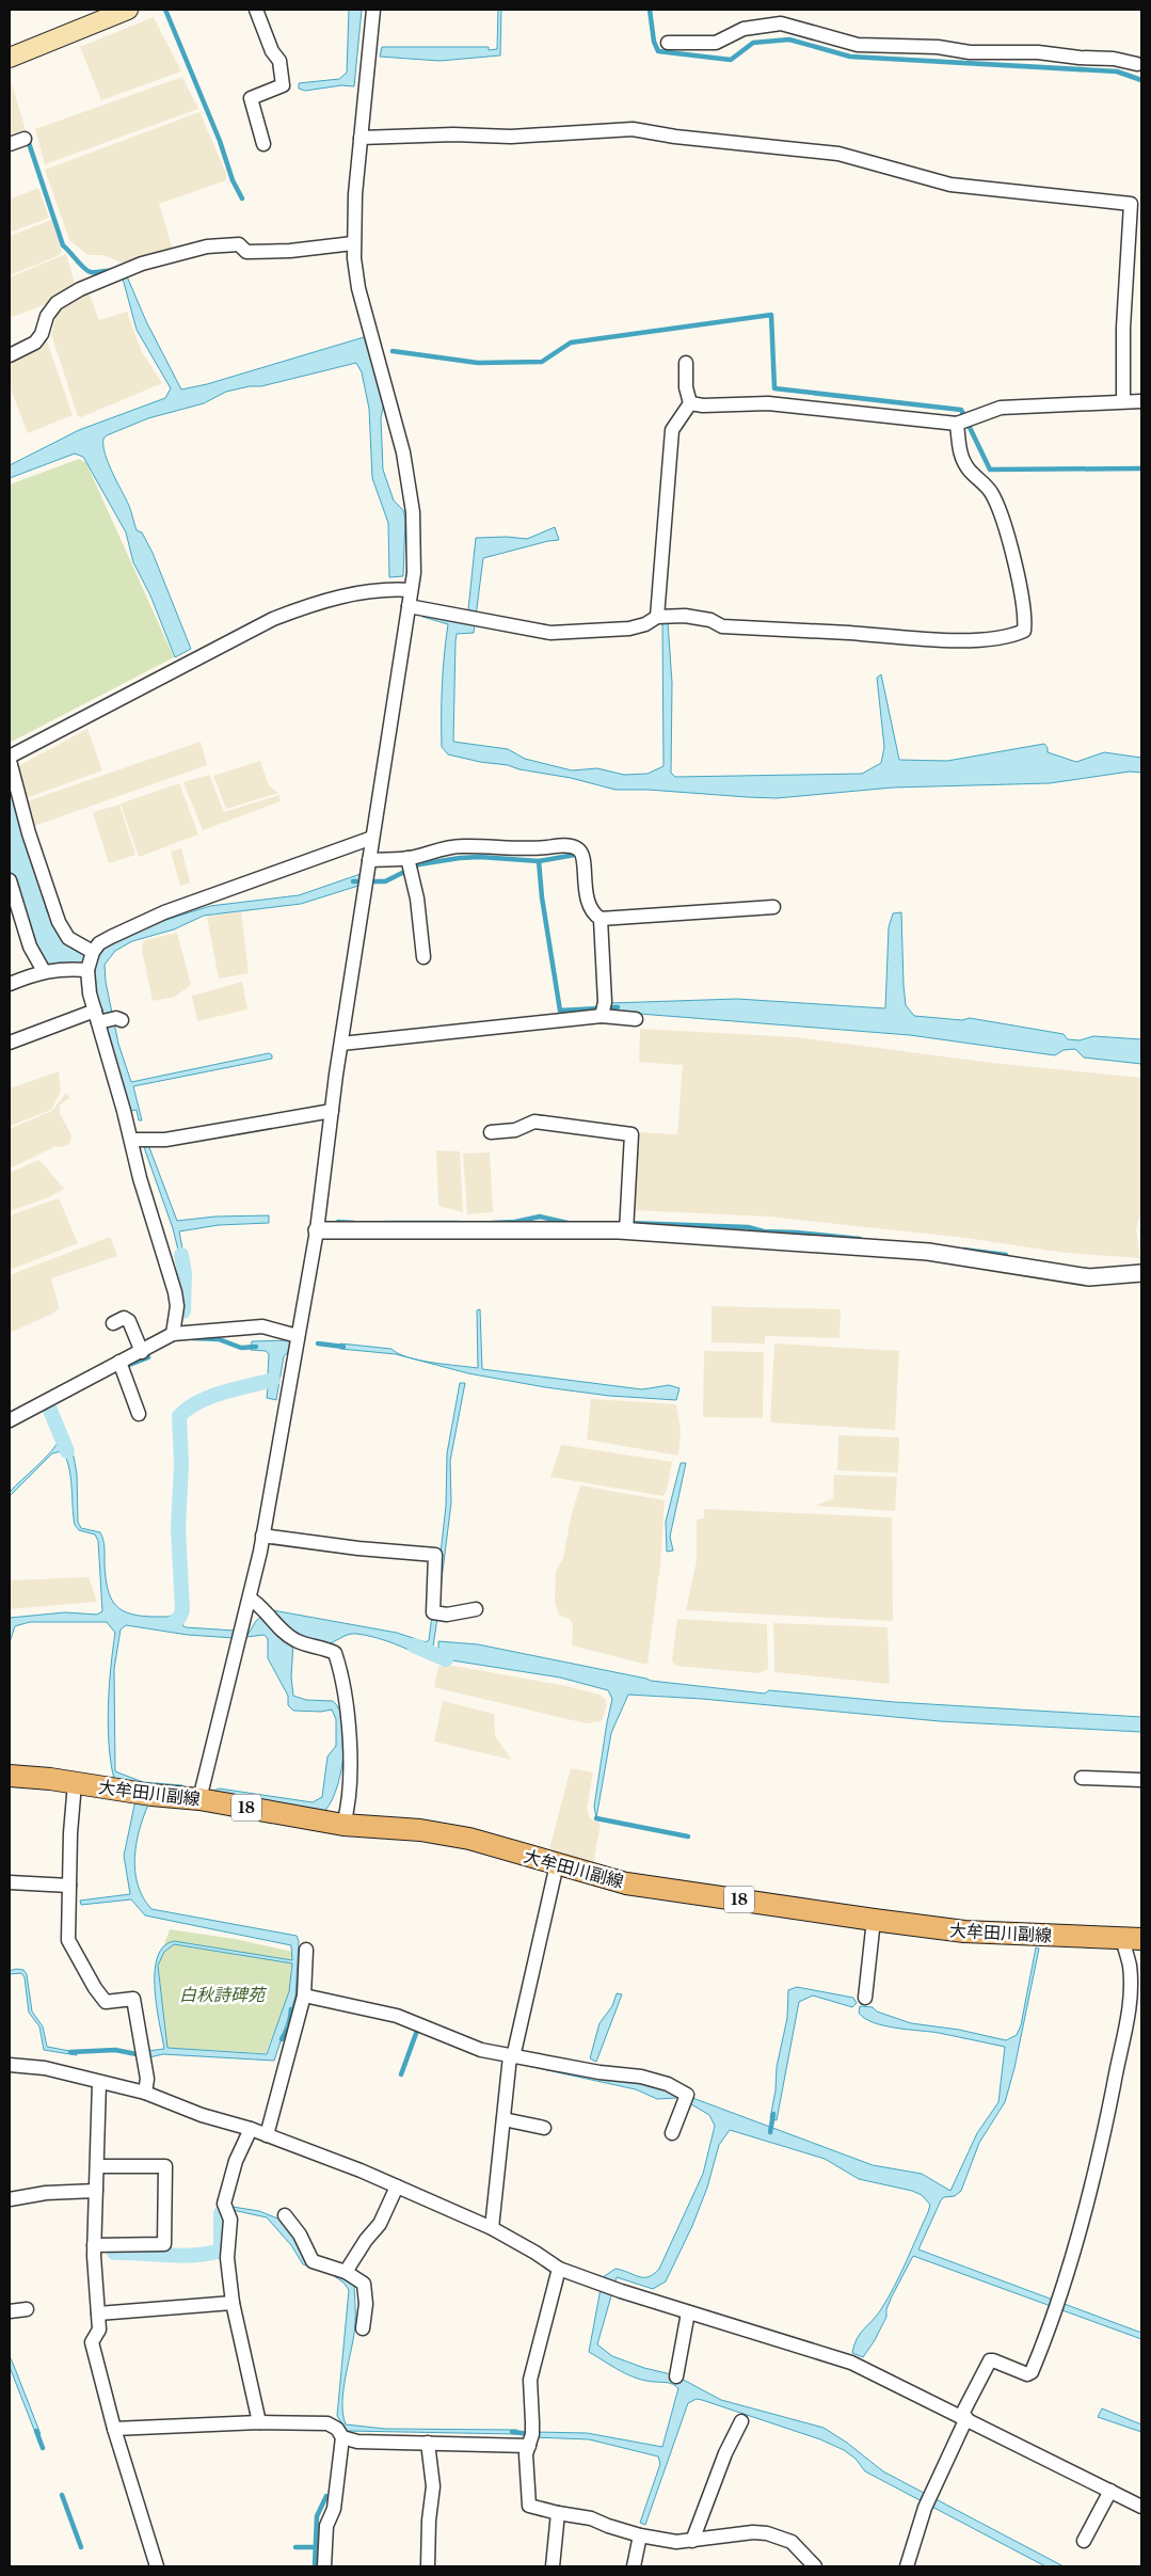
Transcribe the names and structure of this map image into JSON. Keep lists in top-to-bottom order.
{
  "streets": {
    "main road": ["大牟田川副線", "18"]
  },
  "parks": ["白秋詩碑苑"]
}
